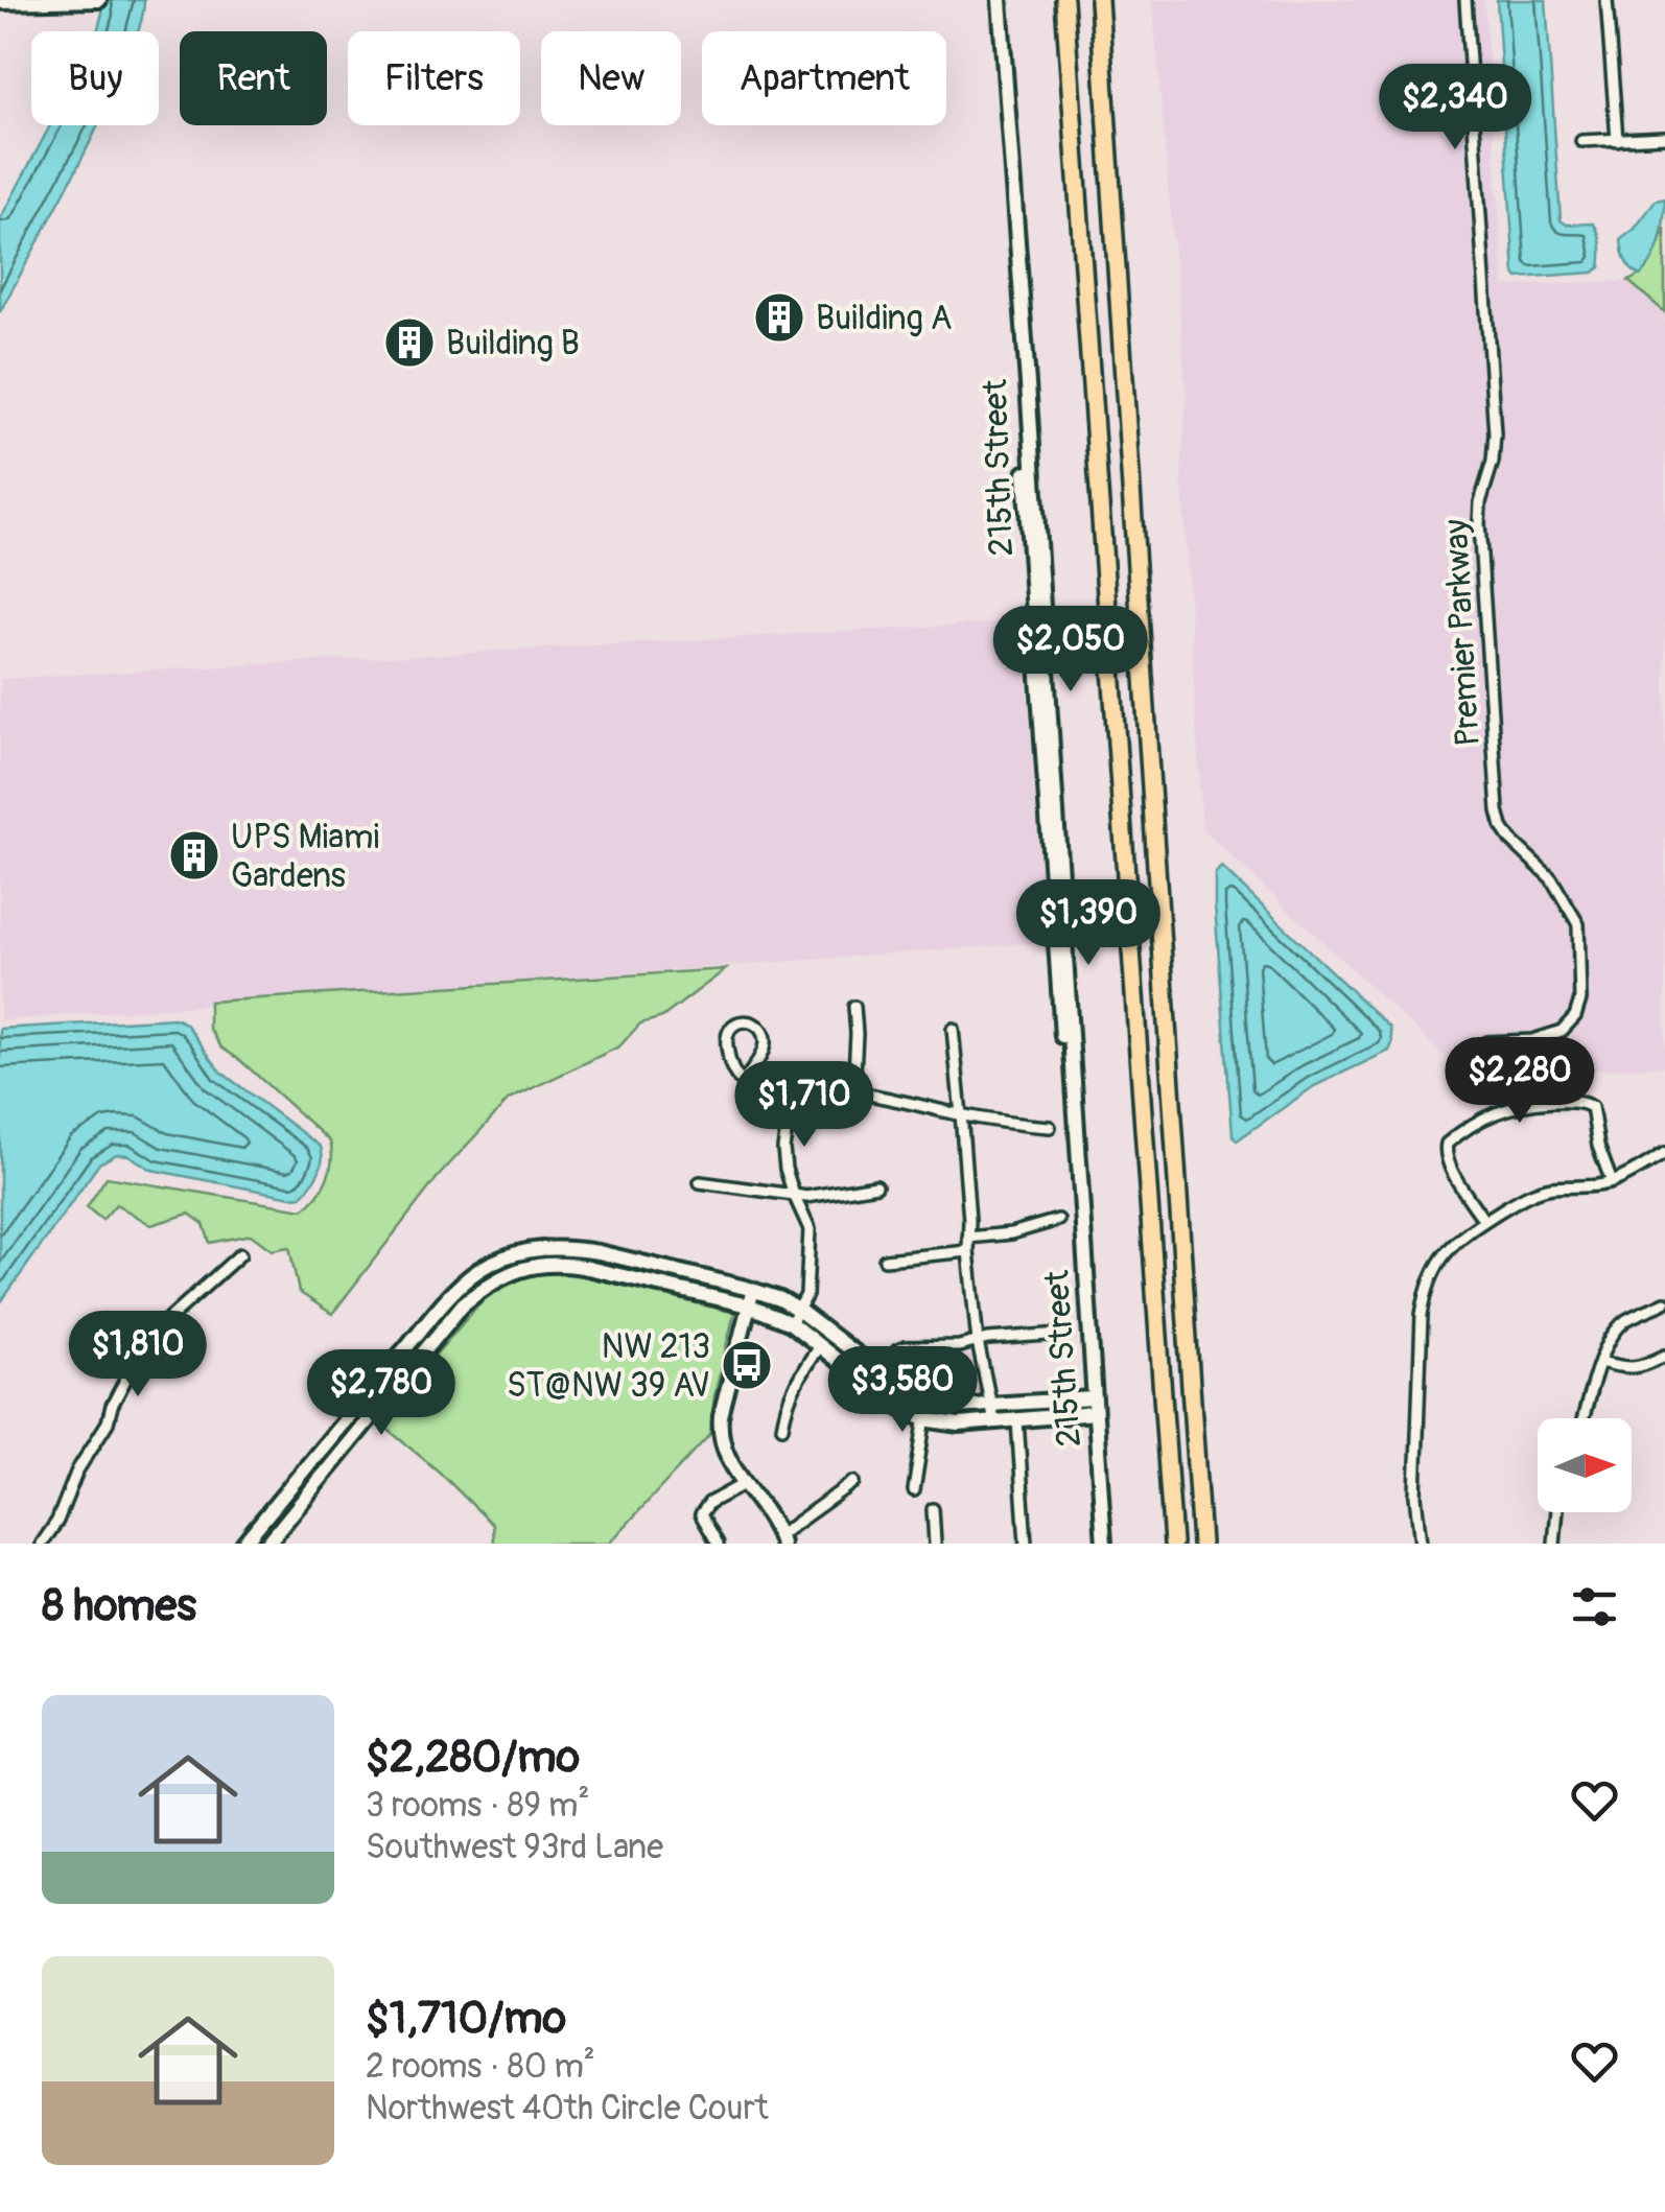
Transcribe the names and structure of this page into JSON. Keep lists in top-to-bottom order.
{
  "streets": {
    "street": ["215th Street", "Premier Parkway"]
  },
  "places": {
    "building": ["Building A", "Building B", "UPS Miami Gardens"],
    "bus stop": ["NW 213 ST@NW 39 AV"]
  },
  "north": "right",
  "page": {
    "chip": [
      "Buy",
      "Rent",
      "Filters",
      "New",
      "Apartment"
    ],
    "price": [
      "$2,340",
      "$2,050",
      "$1,390",
      "$2,280",
      "$1,710",
      "$1,810",
      "$3,580",
      "$2,780"
    ],
    "heading": "8 homes",
    "list": [
      {
        "name": "$2,280/mo",
        "note": "3 rooms · 89 m² · Southwest 93rd Lane"
      },
      {
        "name": "$1,710/mo",
        "note": "2 rooms · 80 m² · Northwest 40th Circle Court"
      }
    ]
  }
}
